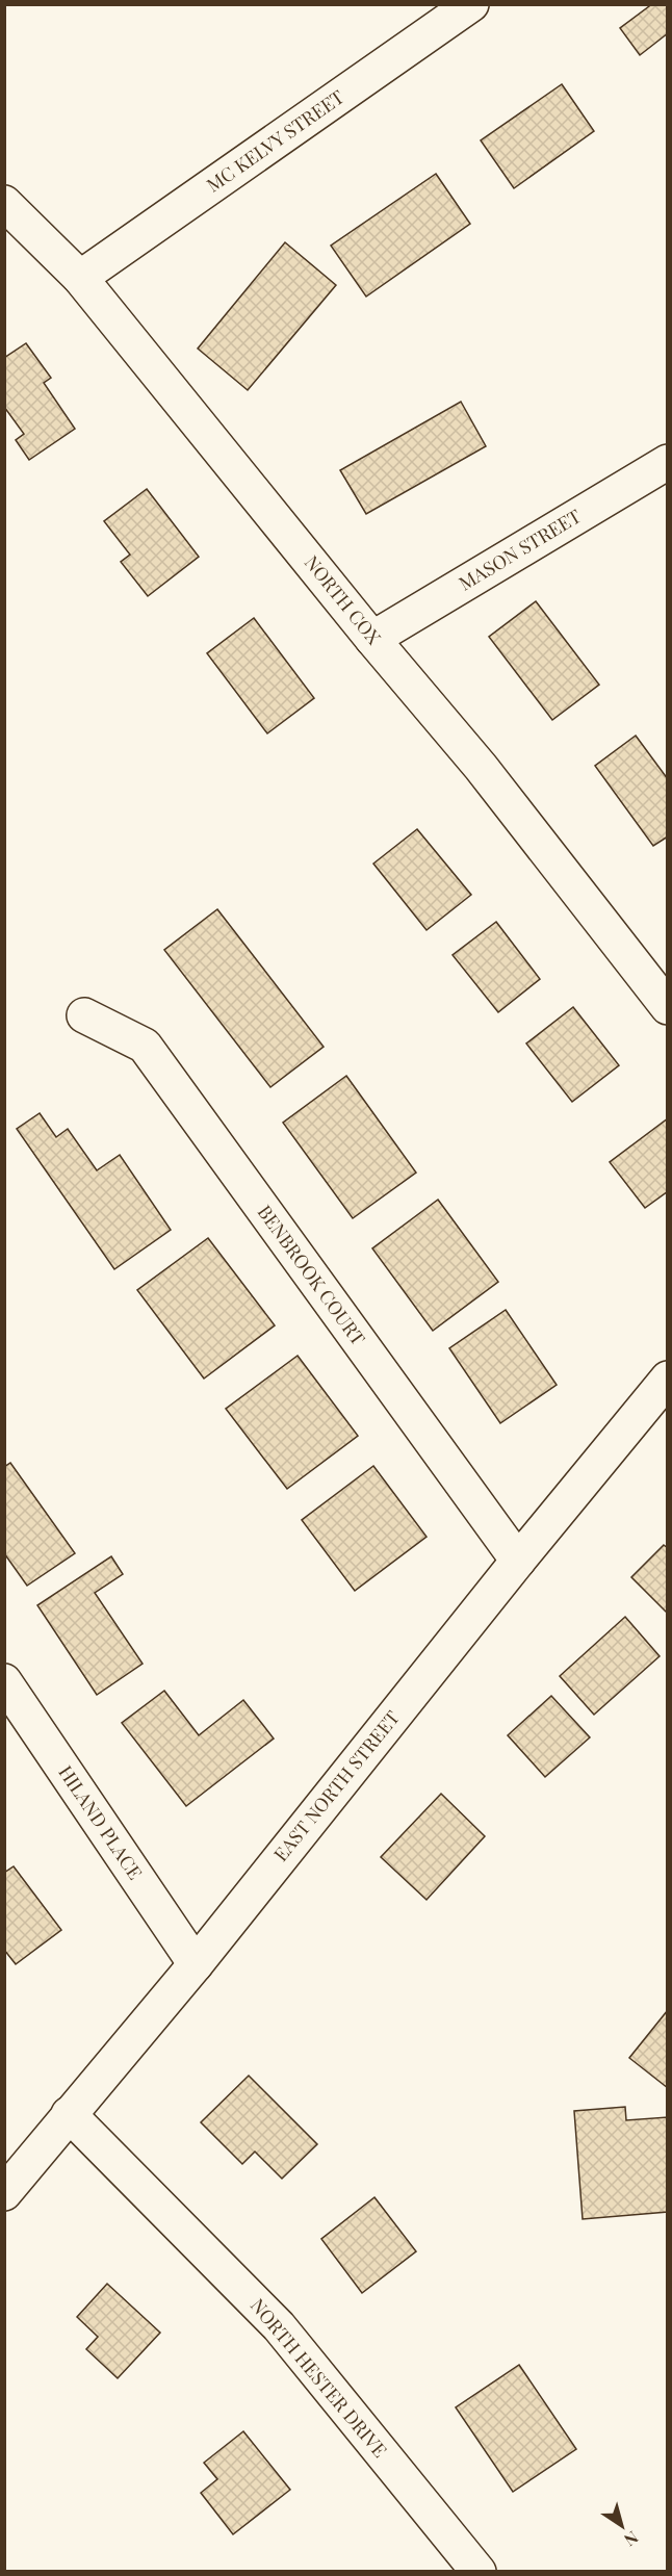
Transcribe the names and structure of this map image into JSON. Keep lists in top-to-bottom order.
{
  "streets": {
    "street": [
      "MC KELVY STREET",
      "MASON STREET",
      "NORTH COX",
      "BENBROOK COURT",
      "EAST NORTH STREET",
      "HILAND PLACE",
      "NORTH HESTER DRIVE"
    ]
  },
  "crossings": [
    ["MC KELVY STREET", "NORTH COX"],
    ["MASON STREET", "NORTH COX"],
    ["BENBROOK COURT", "EAST NORTH STREET"],
    ["EAST NORTH STREET", "HILAND PLACE"],
    ["EAST NORTH STREET", "NORTH HESTER DRIVE"]
  ],
  "north": "bottom right"
}
